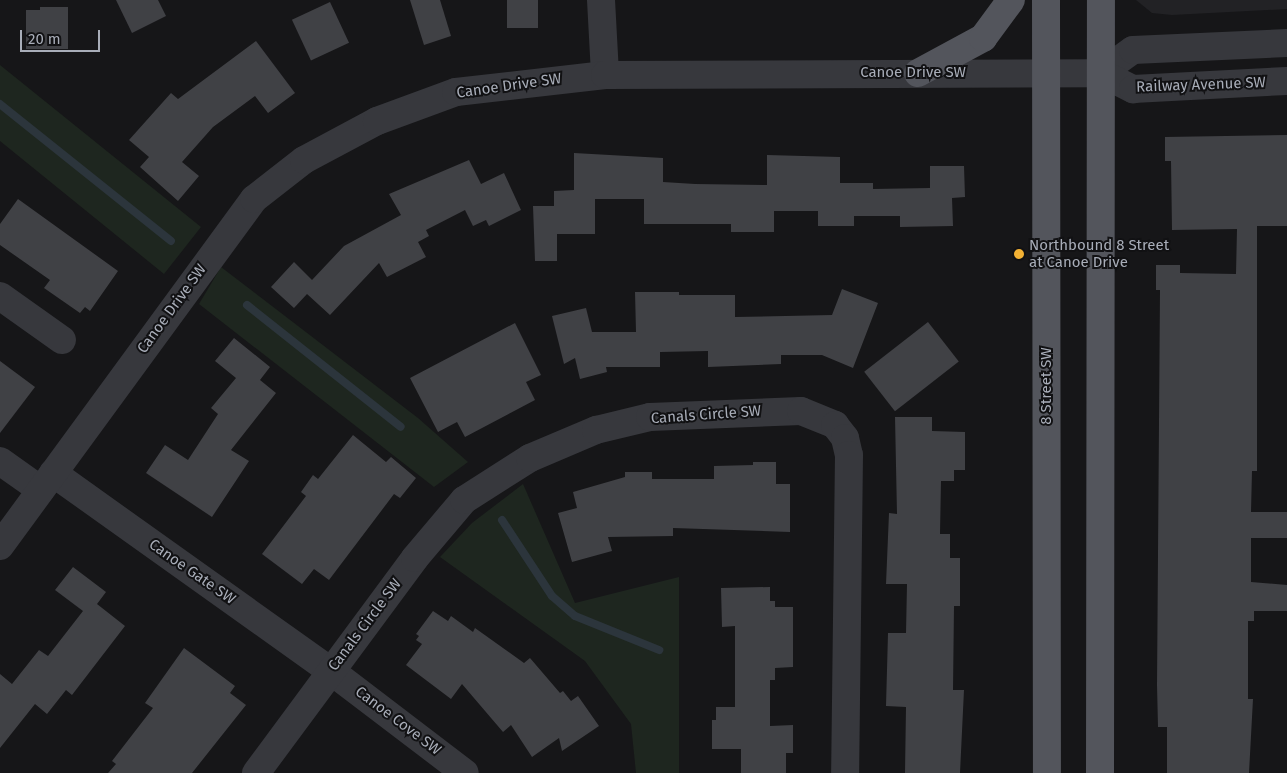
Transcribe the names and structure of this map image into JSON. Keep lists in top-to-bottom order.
{
  "streets": {
    "main road": ["8 Street SW"],
    "street": [
      "Canoe Drive SW",
      "Railway Avenue SW",
      "Canals Circle SW",
      "Canoe Gate SW",
      "Canoe Cove SW"
    ]
  },
  "crossings": [
    ["Canoe Drive SW", "Railway Avenue SW"],
    ["Canoe Drive SW", "8 Street SW"],
    ["Canoe Drive SW", "Canoe Gate SW"],
    ["Canals Circle SW", "Canoe Gate SW"],
    ["Canals Circle SW", "Canoe Cove SW"],
    ["Canoe Gate SW", "Canoe Cove SW"]
  ],
  "places": ["Northbound 8 Street at Canoe Drive"],
  "scale_bar": "20 m"
}
